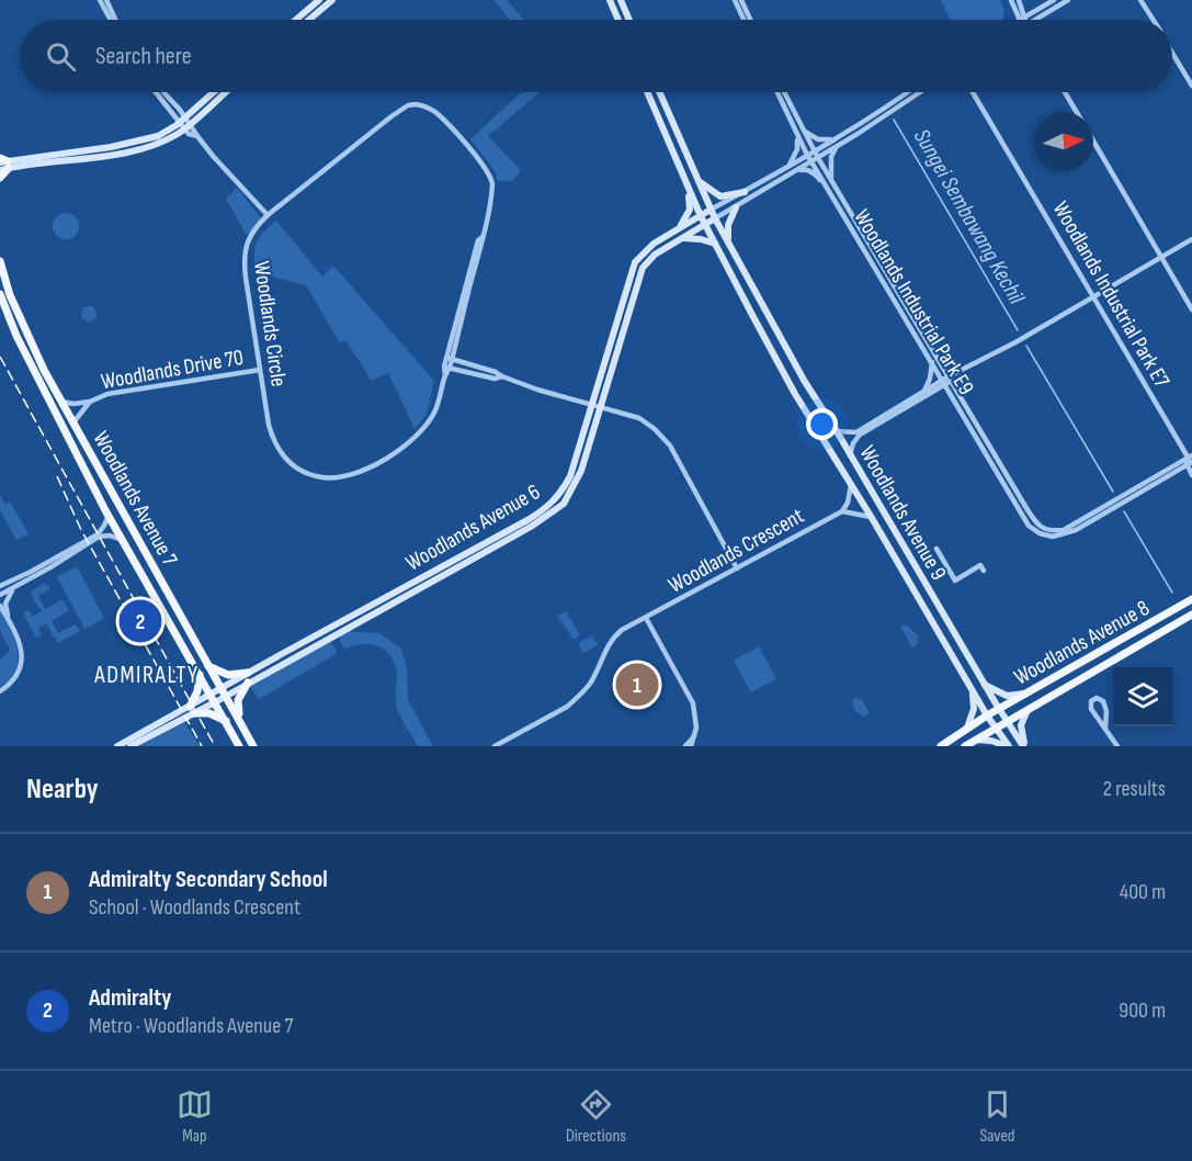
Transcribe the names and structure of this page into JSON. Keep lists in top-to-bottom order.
{
  "streets": {
    "main road": [
      "Woodlands Avenue 7",
      "Woodlands Avenue 9",
      "Woodlands Avenue 6",
      "Woodlands Avenue 8"
    ],
    "street": [
      "Woodlands Industrial Park E7",
      "Woodlands Industrial Park E9",
      "Woodlands Circle",
      "Woodlands Drive 70",
      "Woodlands Crescent"
    ]
  },
  "crossings": [
    ["Woodlands Industrial Park E7", "Woodlands Industrial Park E9"],
    ["Woodlands Circle", "Woodlands Drive 70"],
    ["Woodlands Drive 70", "Woodlands Avenue 7"],
    ["Woodlands Avenue 7", "Woodlands Avenue 6"],
    ["Woodlands Avenue 9", "Woodlands Avenue 6"],
    ["Woodlands Avenue 9", "Woodlands Avenue 8"]
  ],
  "districts": ["ADMIRALTY"],
  "water": ["Sungei Sembawang Kechil"],
  "north": "right",
  "page": {
    "search": "Search here",
    "pins": ["2", "1"],
    "heading": ["Nearby", "2 results"],
    "list": [
      {
        "mark": "1",
        "name": "Admiralty Secondary School",
        "note": "School · Woodlands Crescent",
        "value": "400 m"
      },
      {
        "mark": "2",
        "name": "Admiralty",
        "note": "Metro · Woodlands Avenue 7",
        "value": "900 m"
      }
    ],
    "nav": ["Map", "Directions", "Saved"]
  }
}
